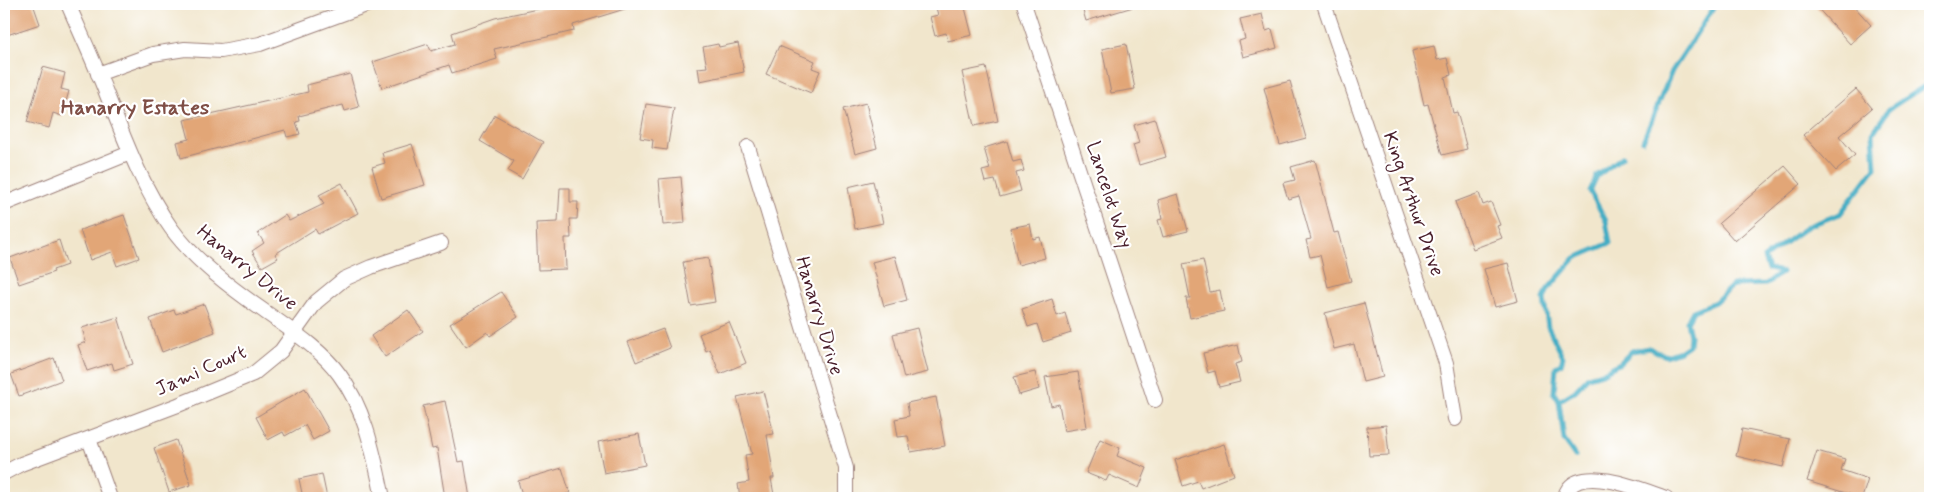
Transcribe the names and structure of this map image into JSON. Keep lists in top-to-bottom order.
{
  "streets": {
    "street": [
      "Lancelot Way",
      "King Arthur Drive",
      "Hanarry Drive",
      "Jami Court"
    ]
  },
  "crossings": [
    ["Hanarry Drive", "Jami Court"]
  ],
  "districts": ["Hanarry Estates"]
}
